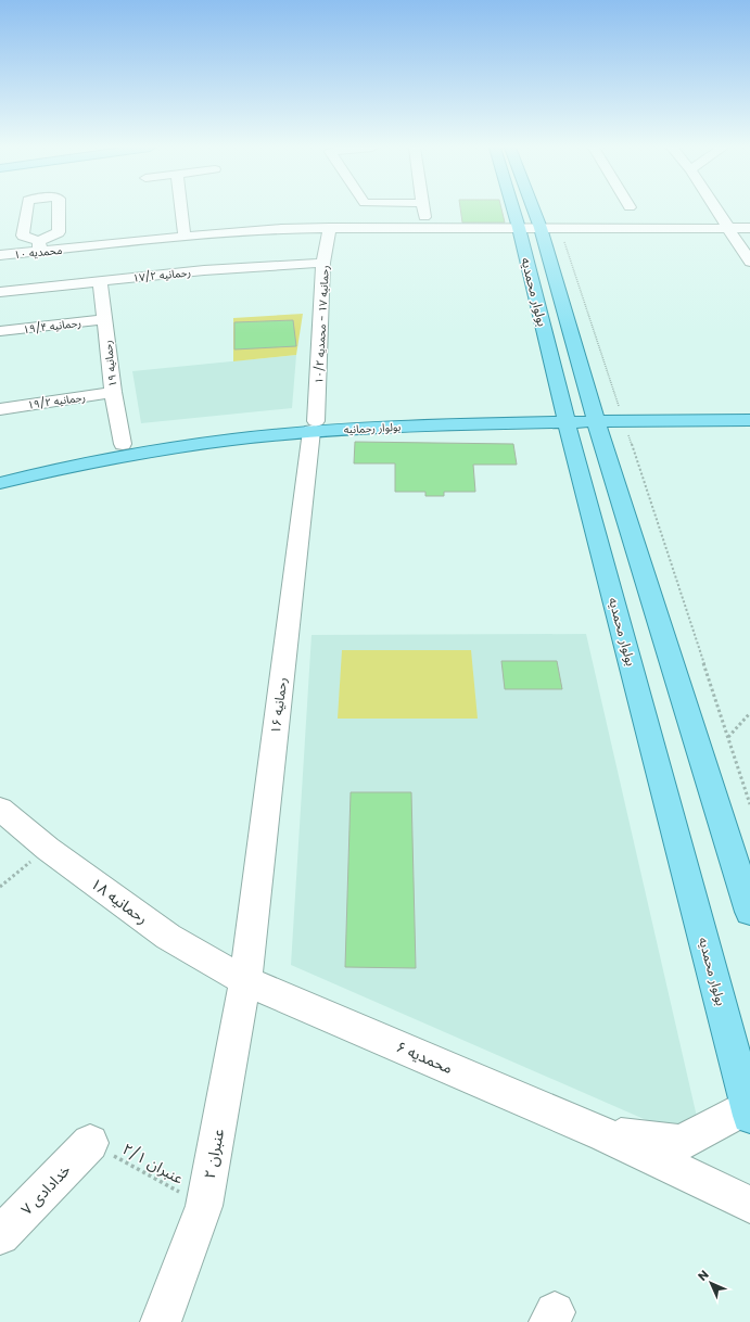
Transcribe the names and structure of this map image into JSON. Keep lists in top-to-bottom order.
{
  "streets": {
    "main road": ["بولوار محمدیه", "بولوار رحمانیه"],
    "street": [
      "محمدیه ۱۰",
      "رحمانیه ۱۷/۲",
      "رحمانیه ۱۷ - محمدیه ۱۰/۲",
      "رحمانیه ۱۹/۴",
      "رحمانیه ۱۹",
      "رحمانیه ۱۹/۲",
      "رحمانیه ۱۶",
      "رحمانیه ۱۸",
      "محمدیه ۶",
      "عنبران ۲",
      "خدادادی ۷"
    ],
    "path": ["عنبران ۲/۱"]
  },
  "crossings": [
    ["محمدیه ۱۰", "بولوار محمدیه"],
    ["محمدیه ۱۰", "رحمانیه ۱۷ - محمدیه ۱۰/۲"],
    ["رحمانیه ۱۷/۲", "رحمانیه ۱۷ - محمدیه ۱۰/۲"],
    ["رحمانیه ۱۷/۲", "رحمانیه ۱۹"],
    ["بولوار محمدیه", "بولوار رحمانیه"],
    ["بولوار محمدیه", "محمدیه ۶"],
    ["رحمانیه ۱۷ - محمدیه ۱۰/۲", "بولوار رحمانیه"],
    ["رحمانیه ۱۷ - محمدیه ۱۰/۲", "رحمانیه ۱۶"],
    ["رحمانیه ۱۹/۴", "رحمانیه ۱۹"],
    ["رحمانیه ۱۹", "رحمانیه ۱۹/۲"],
    ["رحمانیه ۱۹", "بولوار رحمانیه"],
    ["بولوار رحمانیه", "رحمانیه ۱۶"],
    ["رحمانیه ۱۶", "رحمانیه ۱۸"],
    ["رحمانیه ۱۶", "محمدیه ۶"],
    ["رحمانیه ۱۶", "عنبران ۲"],
    ["رحمانیه ۱۸", "محمدیه ۶"],
    ["رحمانیه ۱۸", "عنبران ۲"],
    ["محمدیه ۶", "عنبران ۲"],
    ["عنبران ۲", "عنبران ۲/۱"],
    ["عنبران ۲/۱", "خدادادی ۷"]
  ],
  "north": "top left"
}
